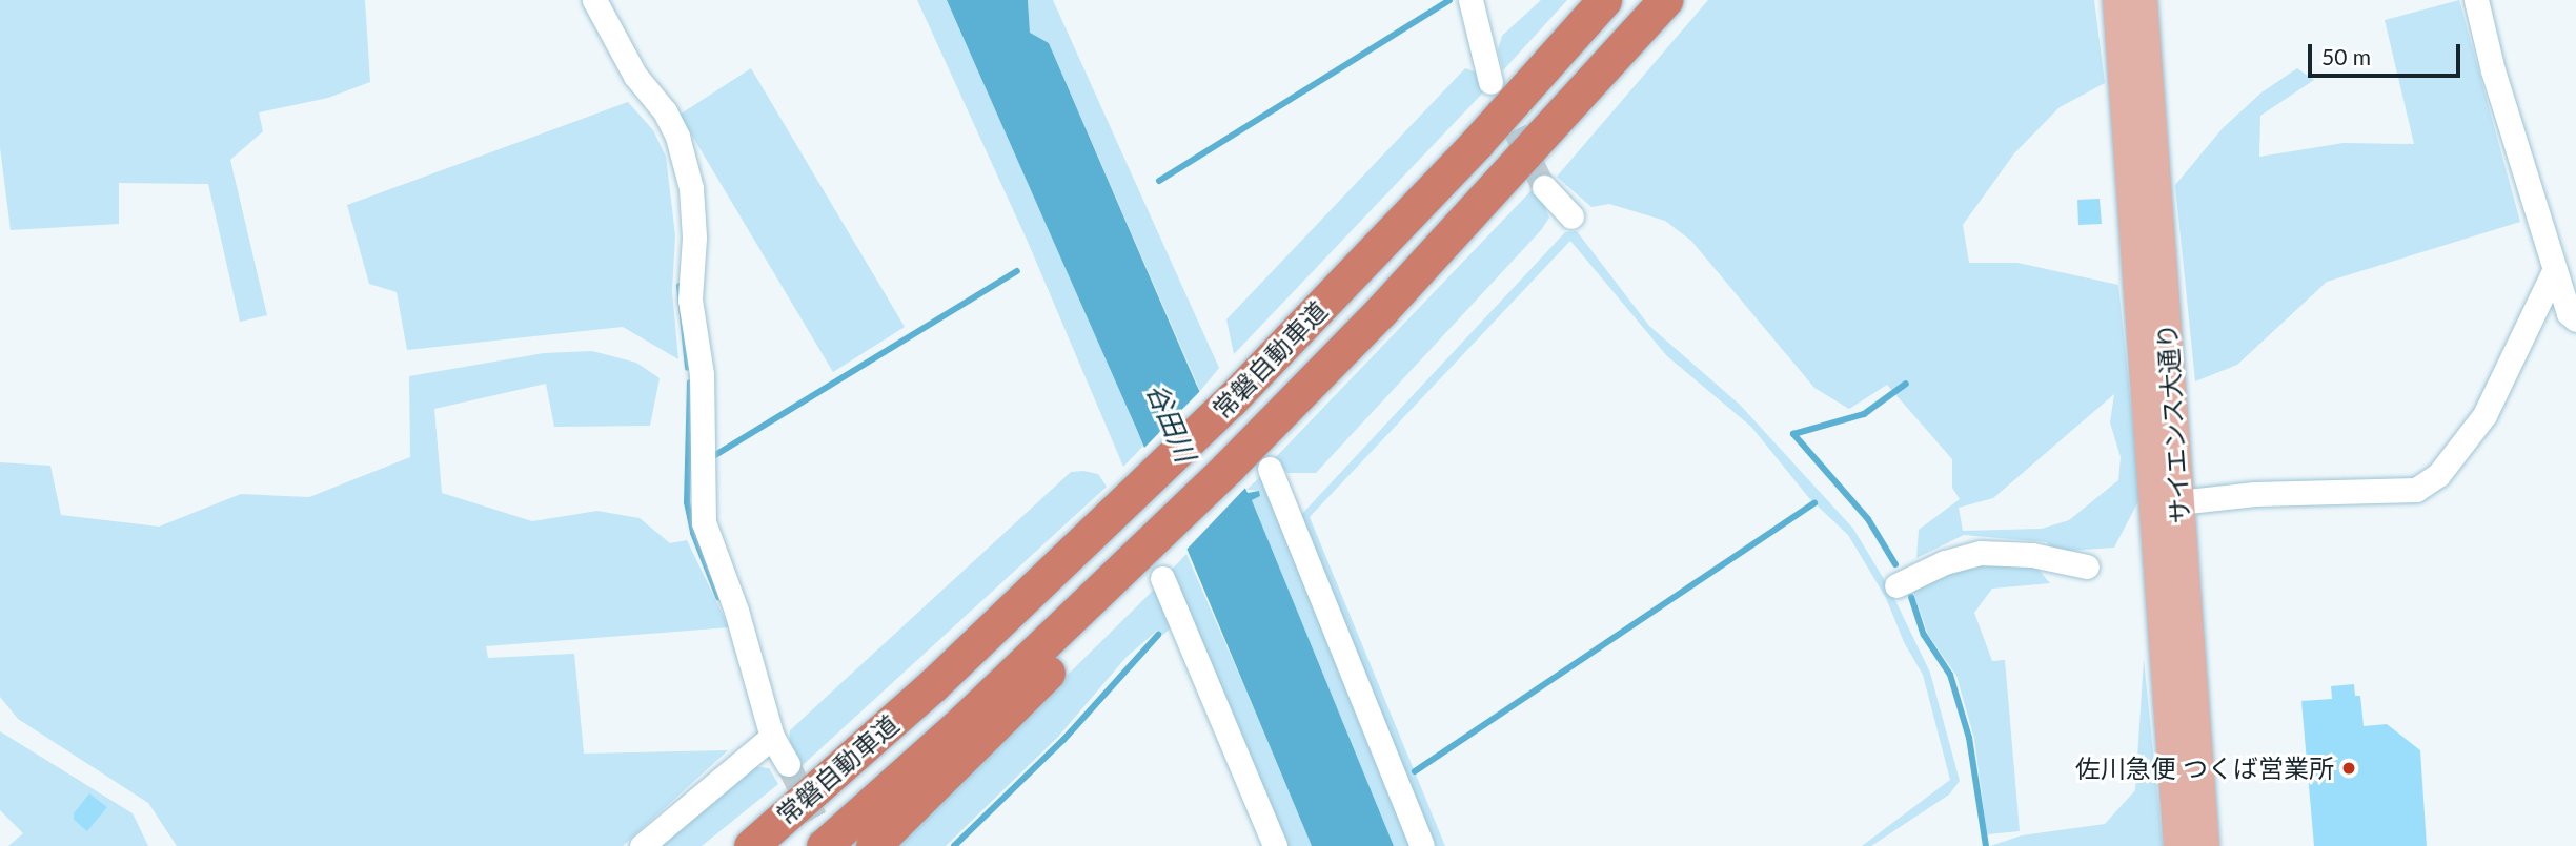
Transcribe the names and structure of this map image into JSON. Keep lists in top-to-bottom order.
{
  "streets": {
    "highway": ["常磐自動車道"],
    "main road": ["サイエンス大通り"]
  },
  "water": ["谷田川"],
  "places": ["佐川急便 つくば営業所"],
  "scale_bar": "50 m"
}
